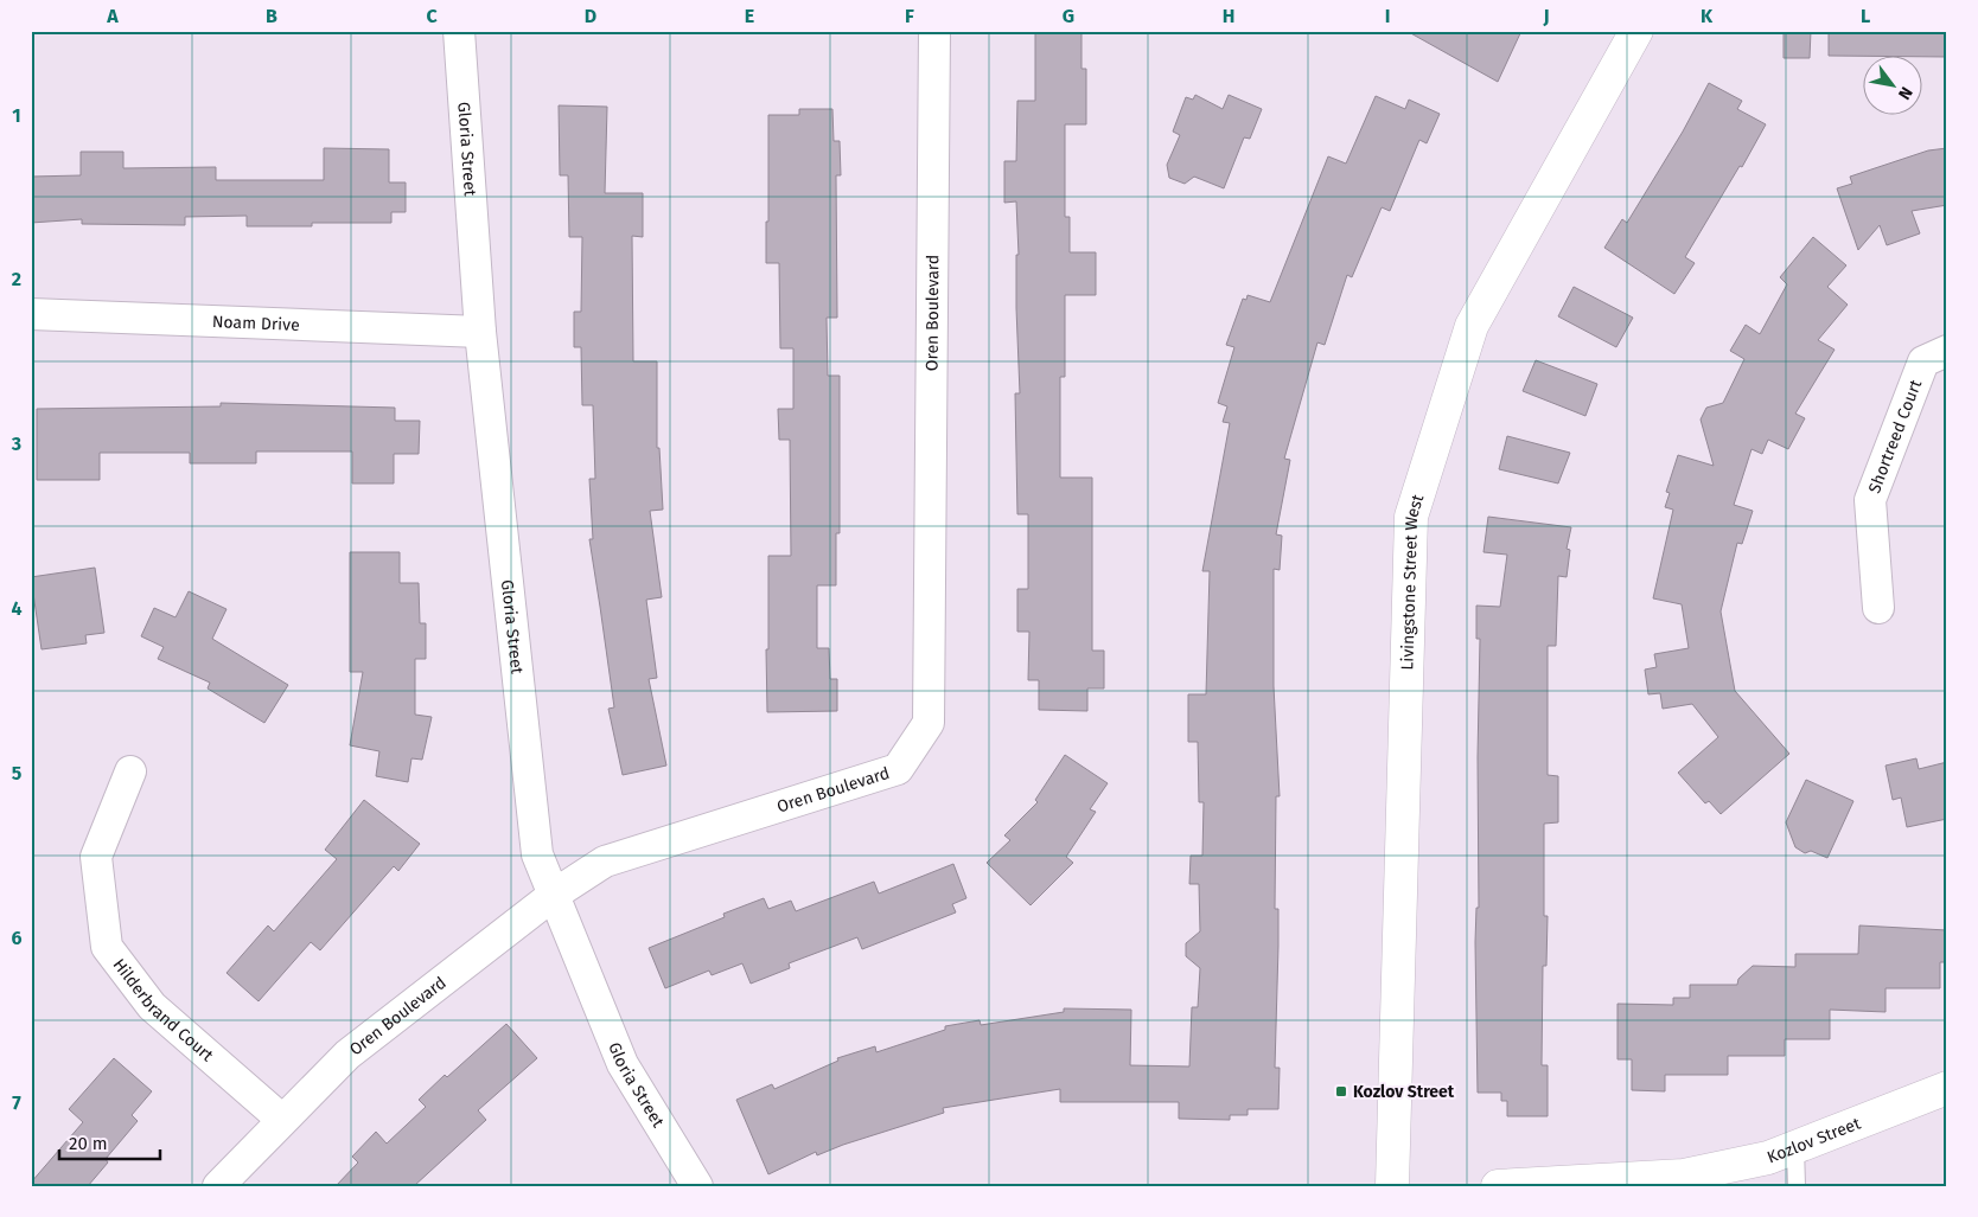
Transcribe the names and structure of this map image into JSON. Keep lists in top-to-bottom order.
{
  "streets": {
    "street": [
      "Gloria Street",
      "Oren Boulevard",
      "Noam Drive",
      "Shortreed Court",
      "Livingstone Street West",
      "Hilderbrand Court",
      "Kozlov Street"
    ]
  },
  "crossings": [
    ["Gloria Street", "Oren Boulevard"],
    ["Gloria Street", "Noam Drive"],
    ["Oren Boulevard", "Hilderbrand Court"]
  ],
  "places": {
    "transit": ["Kozlov Street"]
  },
  "scale_bar": "20 m",
  "north": "bottom right",
  "grid": {
    "columns": [
      "A",
      "B",
      "C",
      "D",
      "E",
      "F",
      "G",
      "H",
      "I",
      "J",
      "K",
      "L"
    ],
    "rows": [
      "1",
      "2",
      "3",
      "4",
      "5",
      "6",
      "7"
    ]
  }
}
